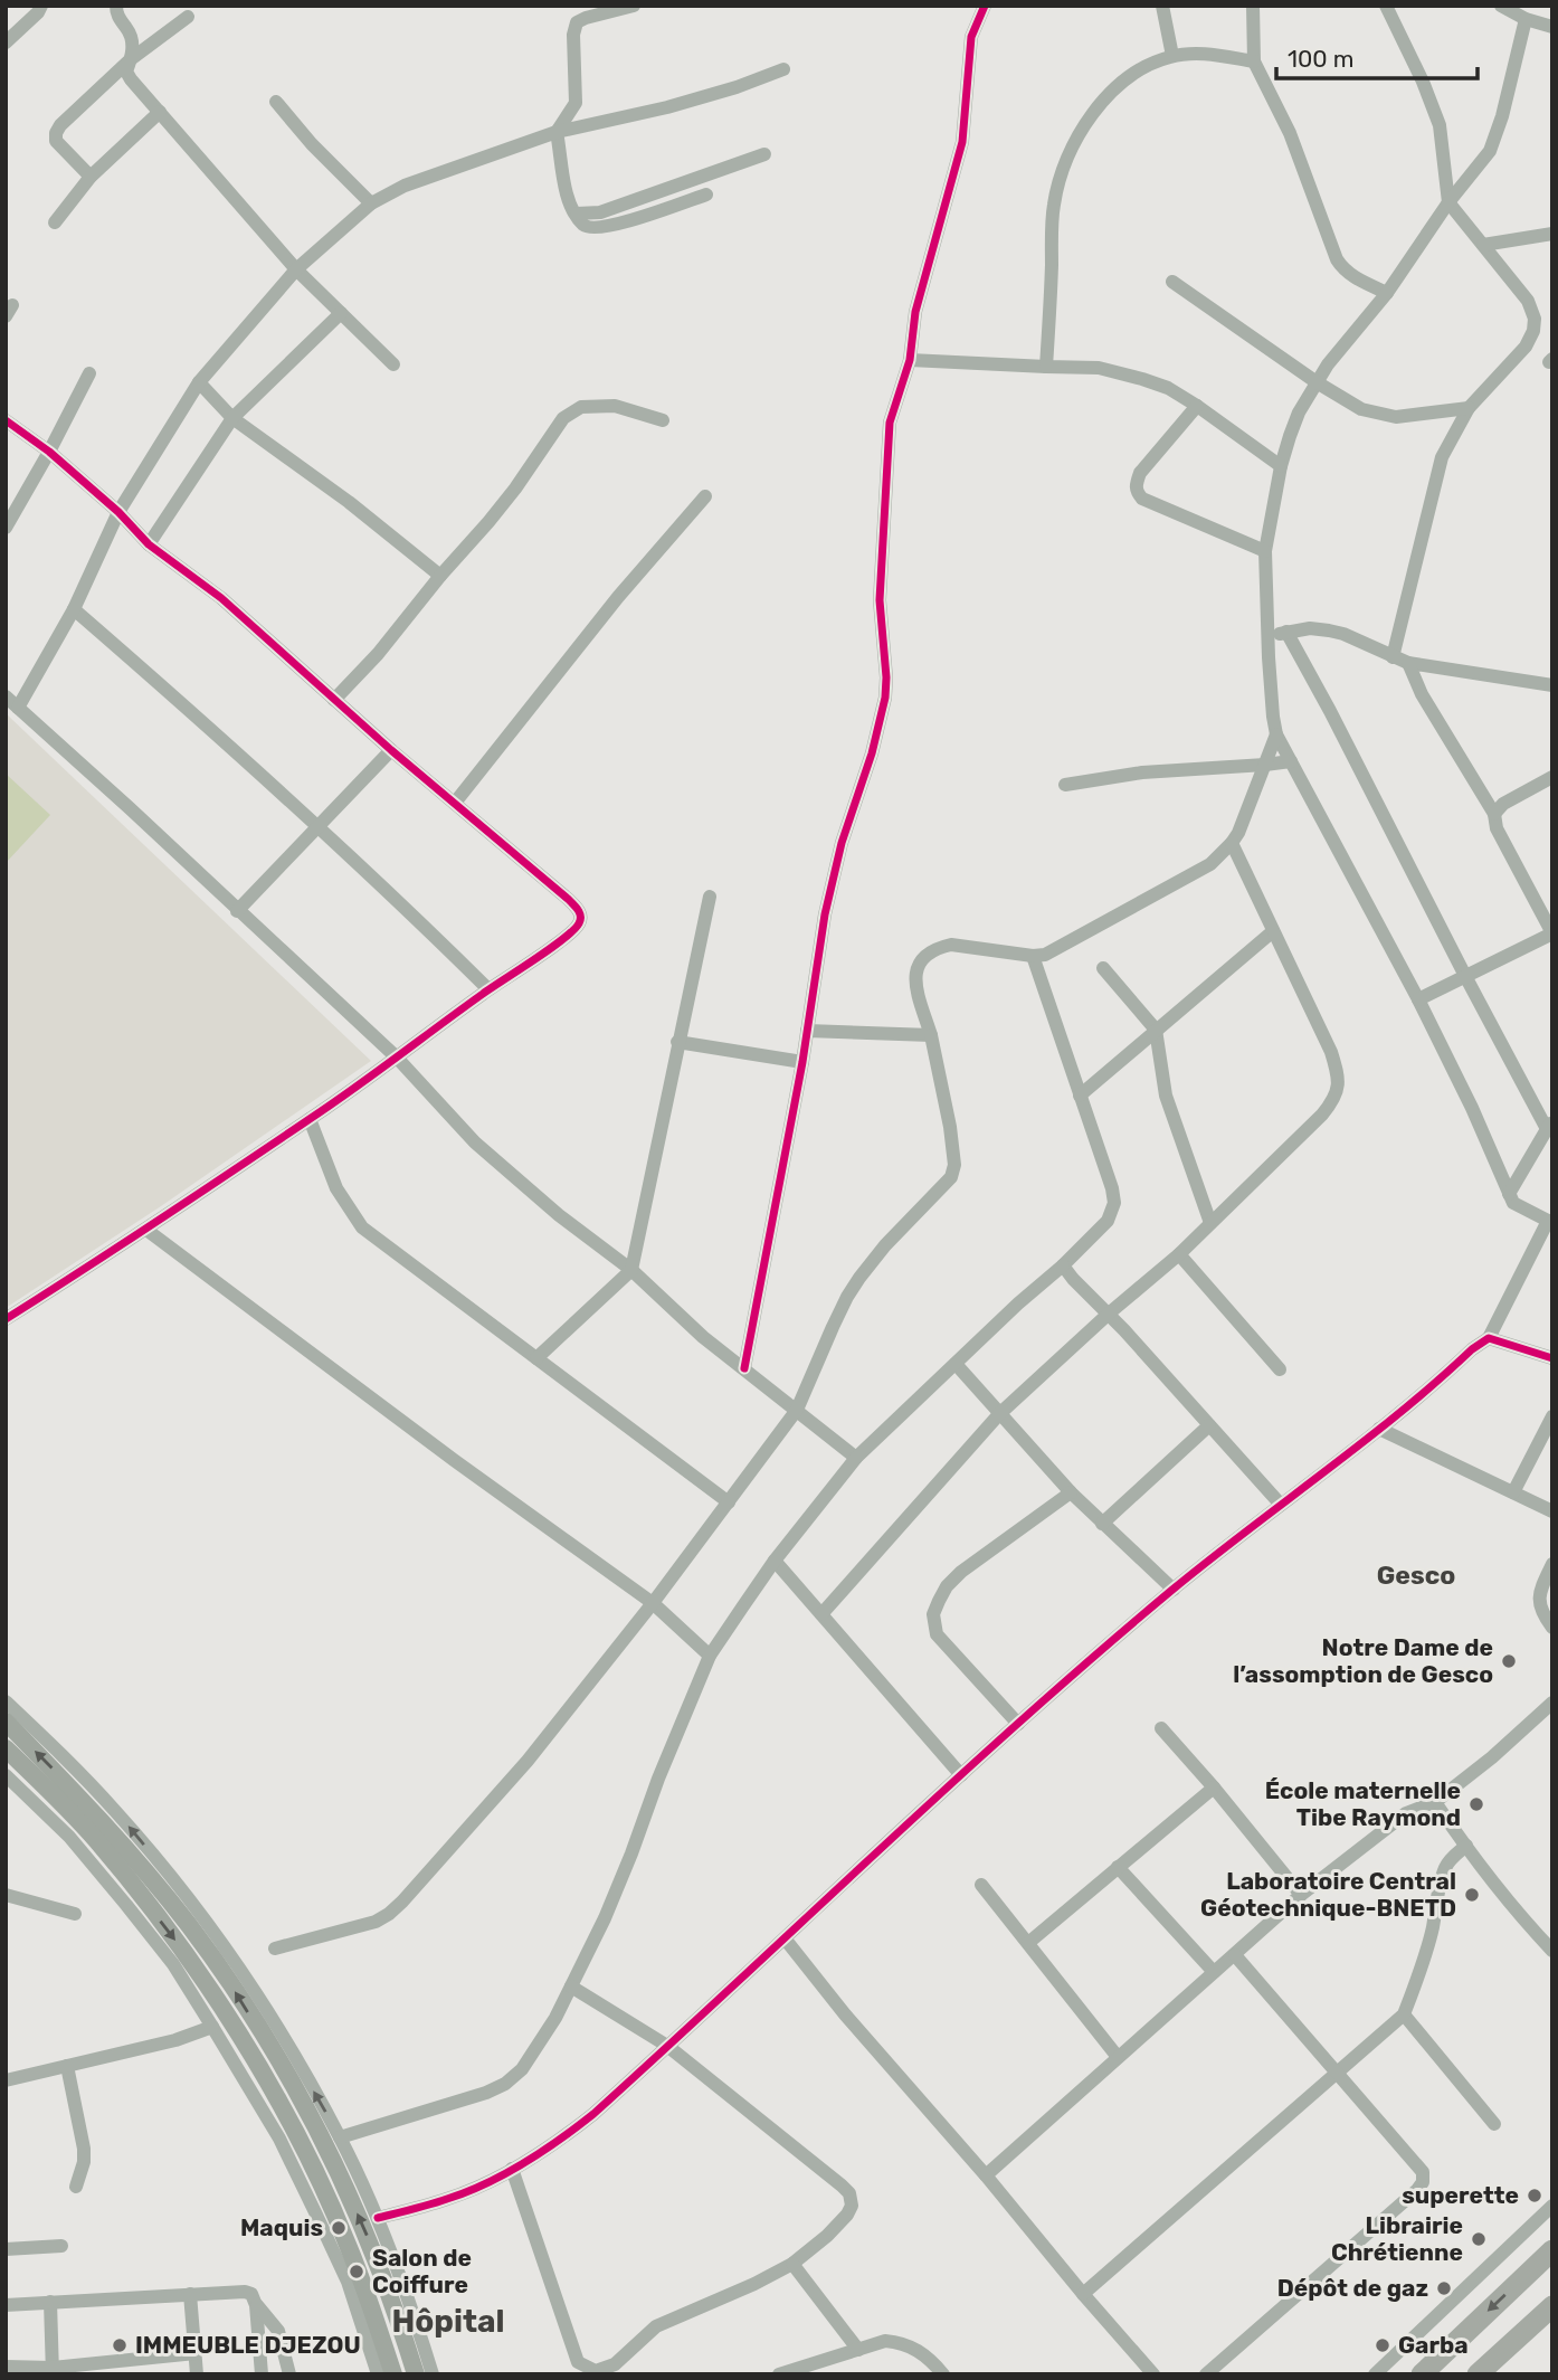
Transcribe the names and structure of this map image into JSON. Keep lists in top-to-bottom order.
{
  "districts": ["Gesco", "Hôpital"],
  "places": [
    "Notre Dame de l’assomption de Gesco",
    "École maternelle Tibe Raymond",
    "Laboratoire Central Géotechnique-BNETD",
    "superette",
    "Maquis",
    "Librairie Chrétienne",
    "Salon de Coiffure",
    "Dépôt de gaz",
    "IMMEUBLE DJEZOU",
    "Garba"
  ],
  "scale_bar": "100 m"
}
